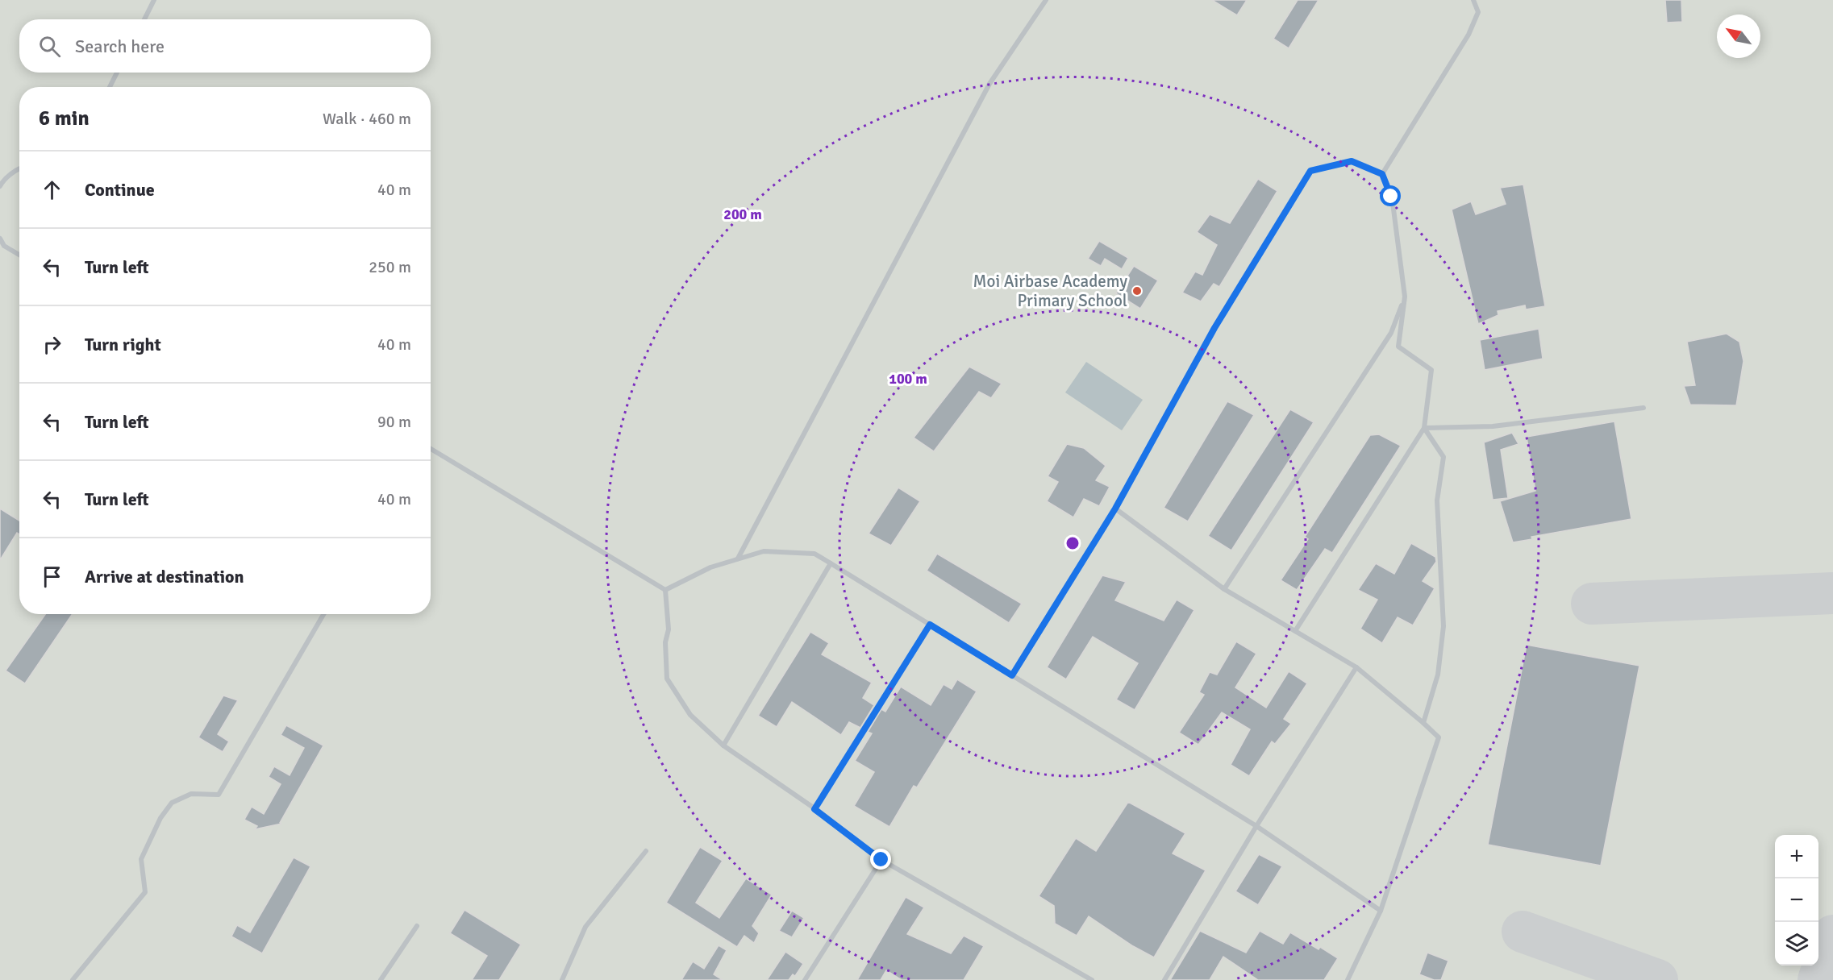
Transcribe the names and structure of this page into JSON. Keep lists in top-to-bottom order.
{
  "places": ["Moi Airbase Academy Primary School"],
  "north": "top left",
  "page": {
    "search": "Search here",
    "heading": ["6 min", "Walk · 460 m"],
    "list": [
      ["Continue", "40 m"],
      ["Turn left", "250 m"],
      ["Turn right", "40 m"],
      ["Turn left", "90 m"],
      ["Turn left", "40 m"],
      "Arrive at destination"
    ],
    "map_buttons": ["+", "−"]
  },
  "rings": ["200 m", "100 m"]
}
